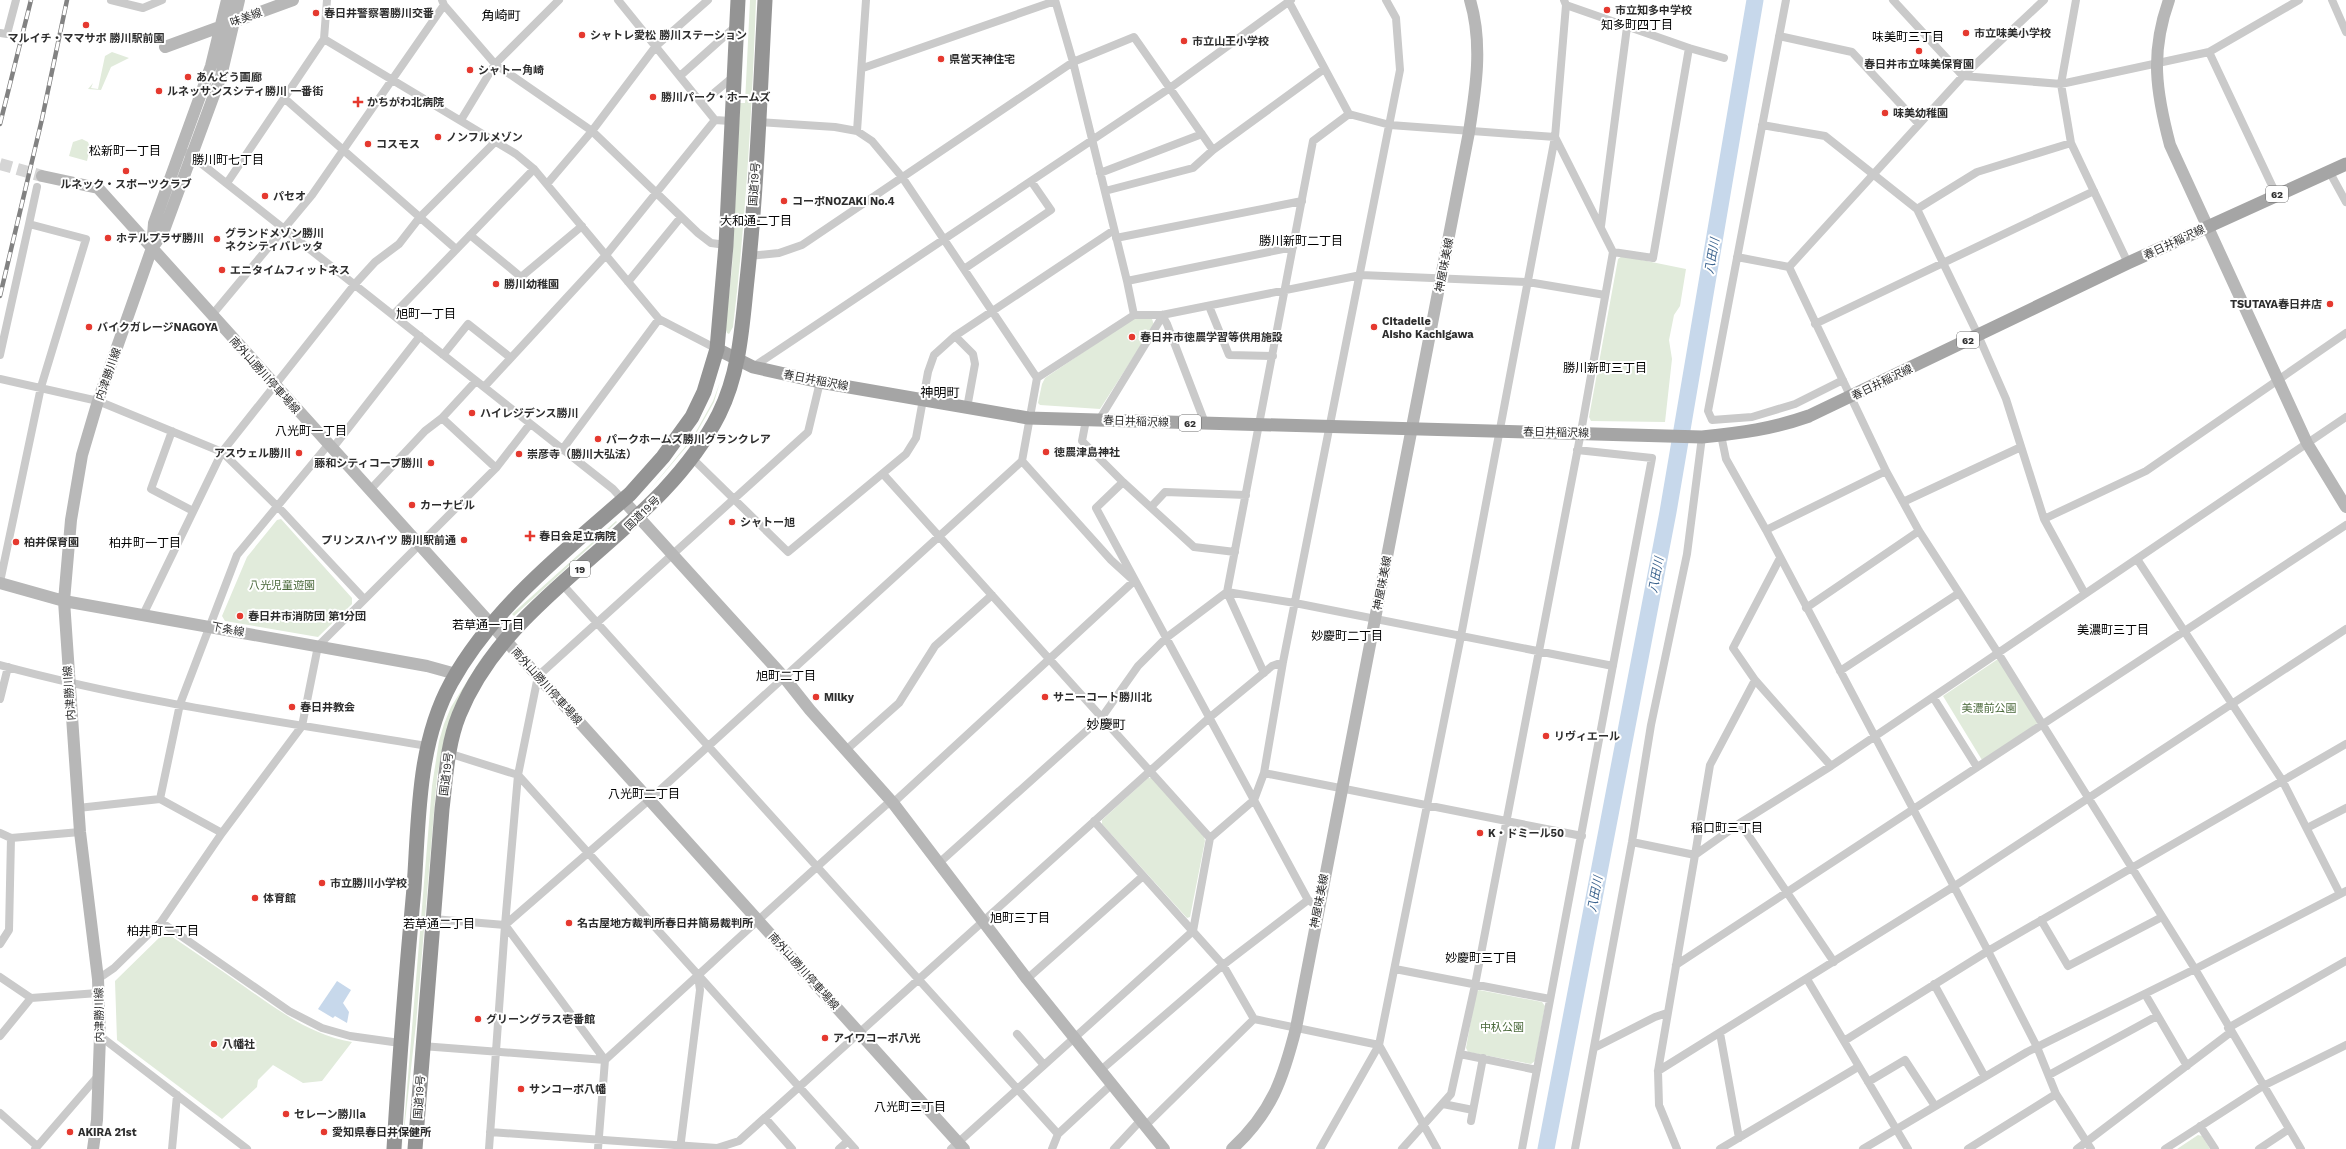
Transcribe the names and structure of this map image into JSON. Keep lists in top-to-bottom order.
{
  "streets": {
    "highway": ["国道19号", "19"],
    "main road": [
      "味美線",
      "62",
      "春日井稲沢線",
      "神屋味美線",
      "内津勝川線",
      "南外山勝川停車場線",
      "下条線"
    ]
  },
  "crossings": [
    ["味美線", "内津勝川線"],
    ["国道19号", "春日井稲沢線"],
    ["国道19号", "南外山勝川停車場線"],
    ["国道19号", "下条線"],
    ["春日井稲沢線", "神屋味美線"],
    ["内津勝川線", "南外山勝川停車場線"],
    ["内津勝川線", "下条線"]
  ],
  "districts": [
    "角崎町",
    "知多町四丁目",
    "味美町三丁目",
    "松新町一丁目",
    "勝川町七丁目",
    "大和通二丁目",
    "勝川新町二丁目",
    "旭町一丁目",
    "勝川新町三丁目",
    "神明町",
    "八光町一丁目",
    "柏井町一丁目",
    "若草通一丁目",
    "美濃町三丁目",
    "妙慶町二丁目",
    "旭町二丁目",
    "妙慶町",
    "八光町二丁目",
    "稲口町三丁目",
    "旭町三丁目",
    "若草通二丁目",
    "柏井町二丁目",
    "妙慶町三丁目",
    "八光町三丁目"
  ],
  "water": ["八田川"],
  "parks": ["八光児童遊園", "美濃前公園", "中杁公園"],
  "places": {
    "other": [
      "市立知多中学校",
      "春日井警察署勝川交番",
      "マルイチ・ママサポ 勝川駅前園",
      "市立味美小学校",
      "シャトレ愛松 勝川ステーション",
      "市立山王小学校",
      "春日井市立味美保育園",
      "県営天神住宅",
      "シャトー角崎",
      "あんどう画廊",
      "ルネッサンスシティ勝川 一番街",
      "勝川パーク・ホームズ",
      "味美幼稚園",
      "ノンフルメゾン",
      "コスモス",
      "ルネック・スポーツクラブ",
      "パセオ",
      "コーポNOZAKI No.4",
      "ホテルプラザ勝川",
      "グランドメゾン勝川 ネクシティバレッタ",
      "エニタイムフィットネス",
      "勝川幼稚園",
      "TSUTAYA春日井店",
      "バイクガレージNAGOYA",
      "Citadelle Aisho Kachigawa",
      "春日井市徳農学習等供用施設",
      "ハイレジデンス勝川",
      "パークホームズ勝川グランクレア",
      "徳農津島神社",
      "アスウェル勝川",
      "崇彦寺（勝川大弘法）",
      "藤和シティコープ勝川",
      "カーナビル",
      "シャトー旭",
      "プリンスハイツ 勝川駅前通",
      "柏井保育園",
      "春日井市消防団 第1分団",
      "Milky",
      "サニーコート勝川北",
      "春日井教会",
      "リヴィエール",
      "K・ドミール50",
      "市立勝川小学校",
      "体育館",
      "名古屋地方裁判所春日井簡易裁判所",
      "グリーングラス壱番館",
      "アイワコーポ八光",
      "八幡社",
      "サンコーポ八幡",
      "セレーン勝川a",
      "AKIRA 21st",
      "愛知県春日井保健所"
    ],
    "health": ["かちがわ北病院", "春日会足立病院"]
  }
}
